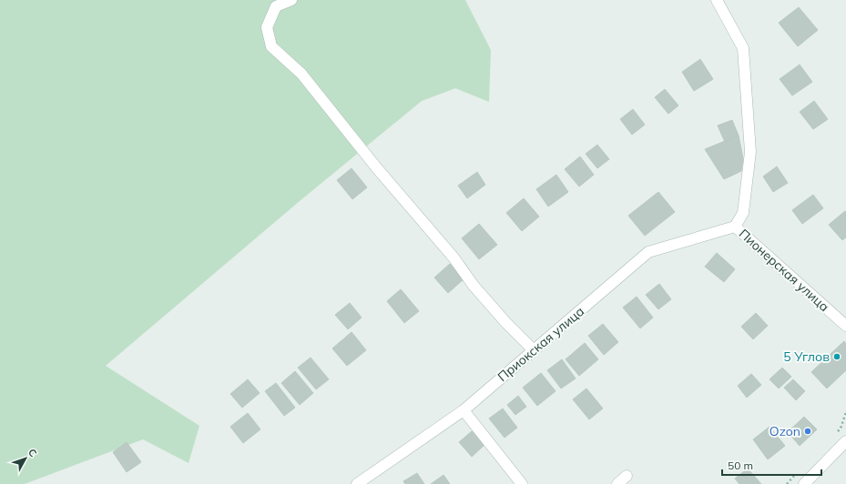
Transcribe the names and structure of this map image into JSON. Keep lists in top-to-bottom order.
{
  "streets": {
    "street": ["Пионерская улица", "Приокская улица"]
  },
  "crossings": [
    ["Пионерская улица", "Приокская улица"]
  ],
  "places": ["5 Углов", "Ozon"],
  "scale_bar": "50 m",
  "north": "top right"
}
